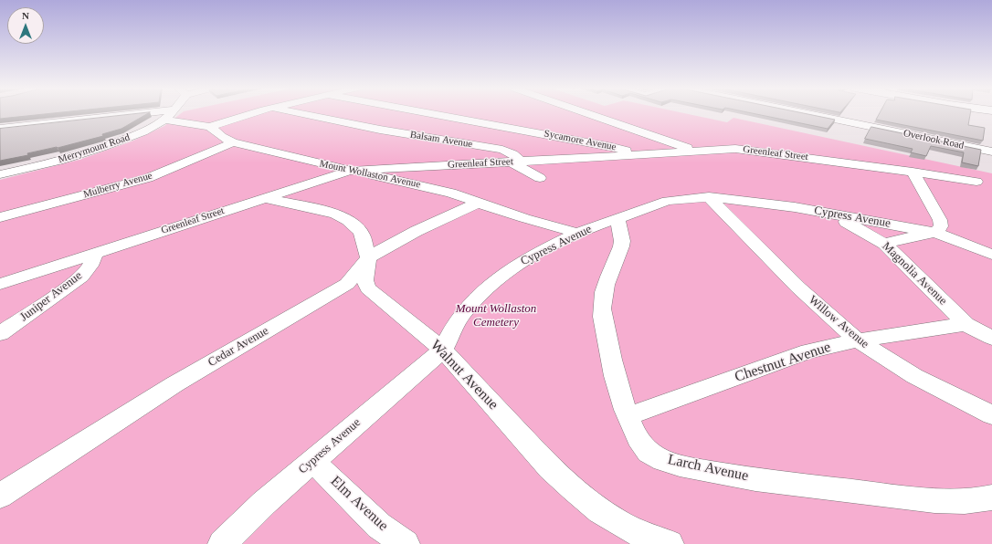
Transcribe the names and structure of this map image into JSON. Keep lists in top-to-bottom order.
{
  "streets": {
    "street": [
      "Balsam Avenue",
      "Overlook Road",
      "Sycamore Avenue",
      "Merrymount Road",
      "Greenleaf Street",
      "Mount Wollaston Avenue",
      "Mulberry Avenue",
      "Cypress Avenue",
      "Magnolia Avenue",
      "Juniper Avenue",
      "Willow Avenue",
      "Cedar Avenue",
      "Chestnut Avenue",
      "Walnut Avenue",
      "Larch Avenue",
      "Elm Avenue"
    ]
  },
  "crossings": [
    ["Balsam Avenue", "Greenleaf Street"],
    ["Sycamore Avenue", "Greenleaf Street"],
    ["Merrymount Road", "Mount Wollaston Avenue"],
    ["Greenleaf Street", "Mount Wollaston Avenue"],
    ["Greenleaf Street", "Juniper Avenue"],
    ["Greenleaf Street", "Walnut Avenue"],
    ["Mount Wollaston Avenue", "Mulberry Avenue"],
    ["Mount Wollaston Avenue", "Cypress Avenue"],
    ["Mount Wollaston Avenue", "Cedar Avenue"],
    ["Cypress Avenue", "Magnolia Avenue"],
    ["Cypress Avenue", "Willow Avenue"],
    ["Cypress Avenue", "Walnut Avenue"],
    ["Cypress Avenue", "Larch Avenue"],
    ["Cypress Avenue", "Elm Avenue"],
    ["Magnolia Avenue", "Chestnut Avenue"],
    ["Willow Avenue", "Chestnut Avenue"],
    ["Cedar Avenue", "Walnut Avenue"],
    ["Chestnut Avenue", "Larch Avenue"]
  ],
  "parks": ["Mount Wollaston Cemetery"],
  "north": "top"
}
